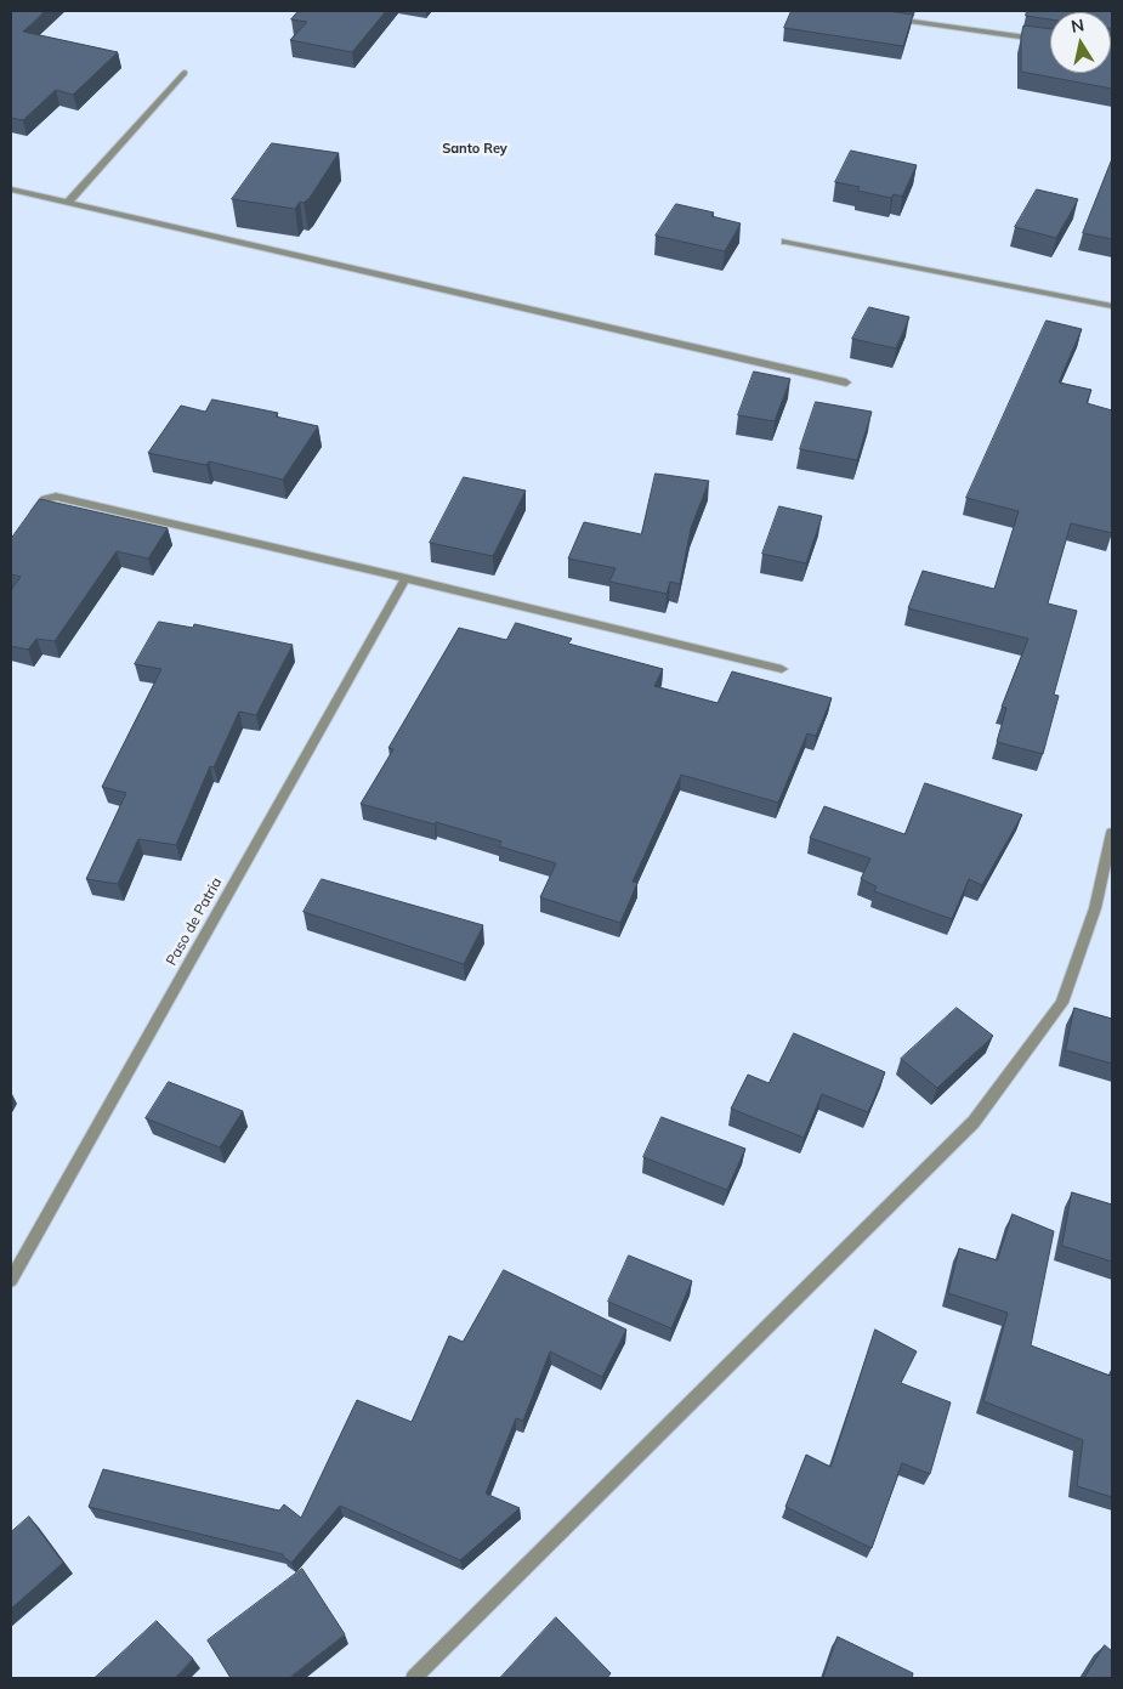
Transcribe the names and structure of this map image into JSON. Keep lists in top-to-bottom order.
{
  "streets": {
    "street": ["Paso de Patria"]
  },
  "districts": ["Santo Rey"],
  "north": "top"
}
